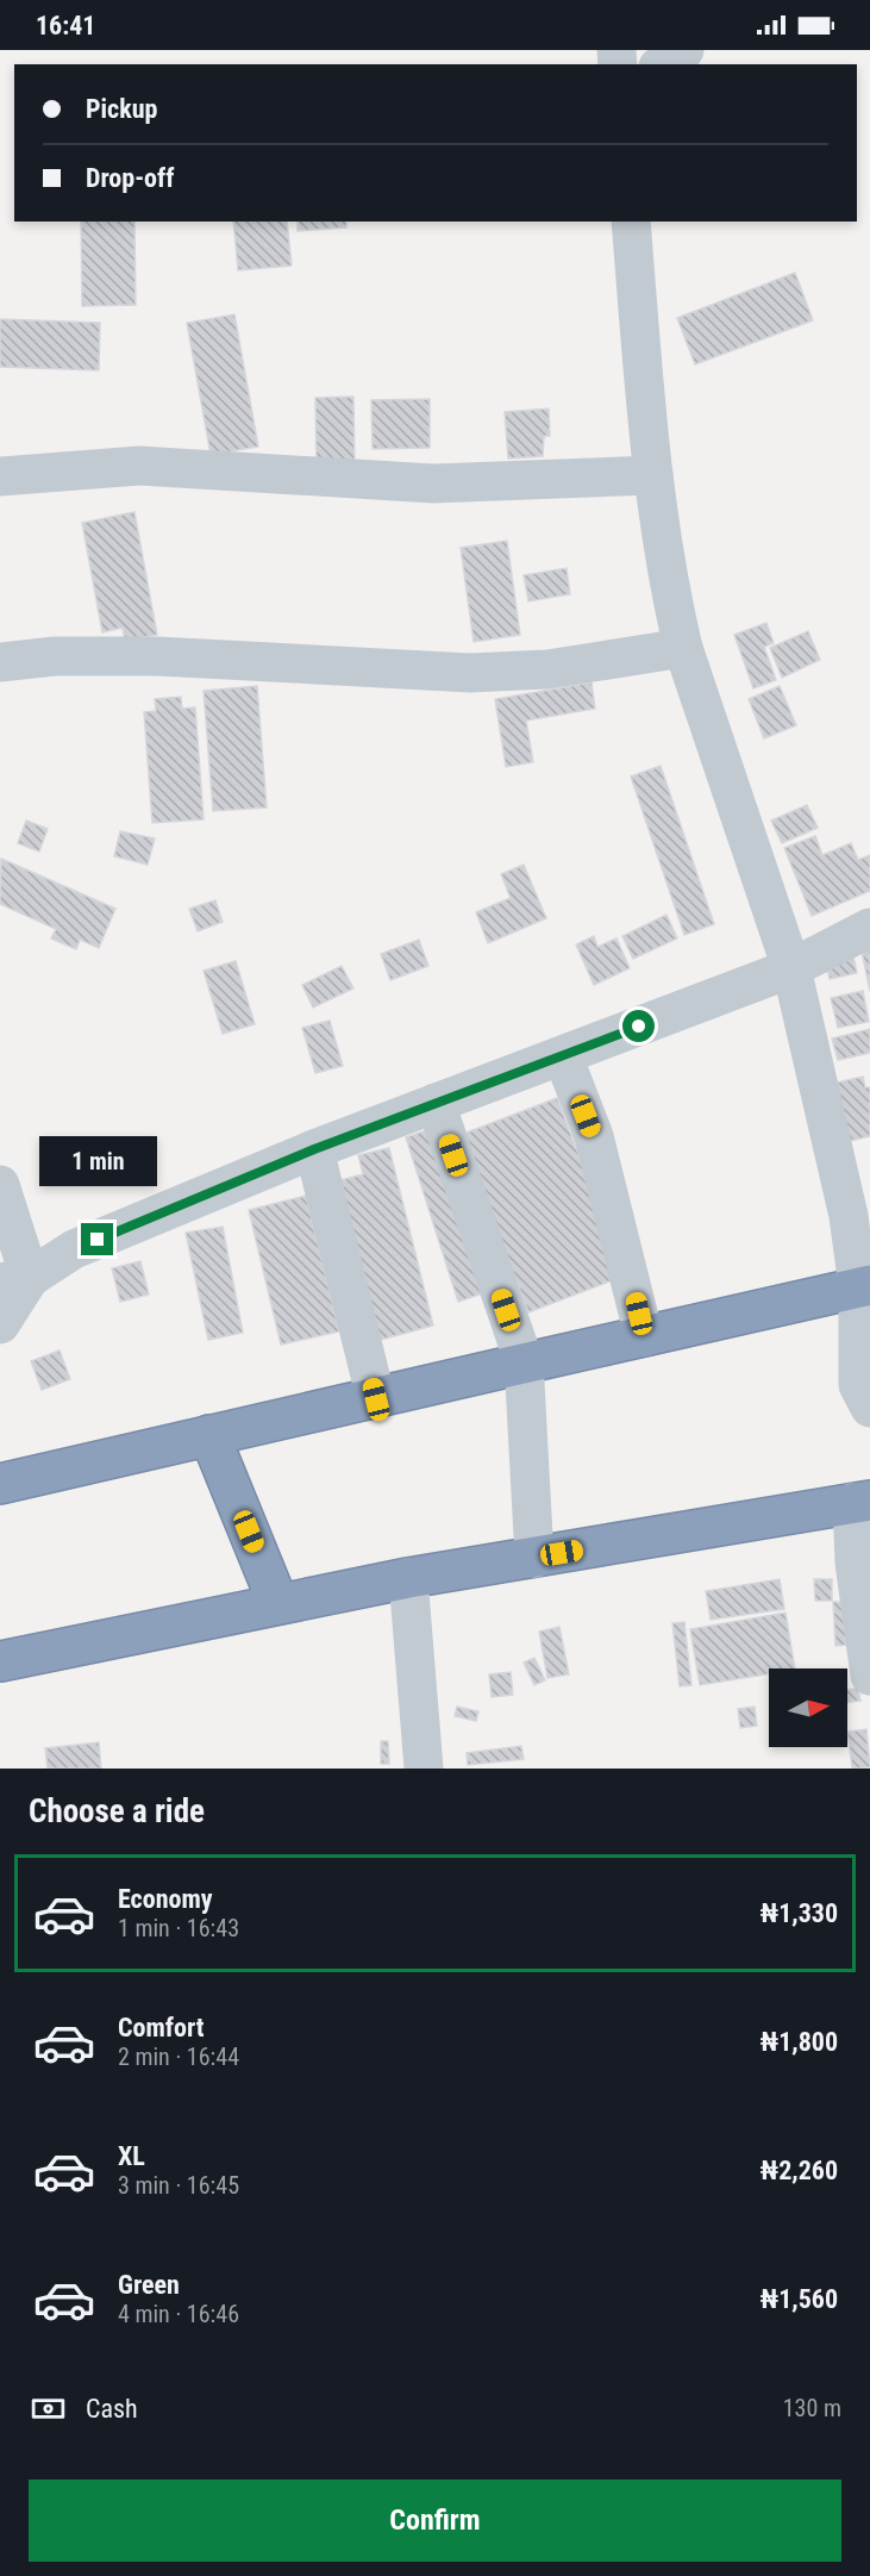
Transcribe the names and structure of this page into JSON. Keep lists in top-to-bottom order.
{
  "north": "right",
  "page": {
    "status": "16:41",
    "banner": ["Pickup", "Drop-off"],
    "bubble": "1 min",
    "heading": "Choose a ride",
    "list": [
      {
        "name": "Economy",
        "note": "1 min · 16:43",
        "value": "₦1,330"
      },
      {
        "name": "Comfort",
        "note": "2 min · 16:44",
        "value": "₦1,800"
      },
      {
        "name": "XL",
        "note": "3 min · 16:45",
        "value": "₦2,260"
      },
      {
        "name": "Green",
        "note": "4 min · 16:46",
        "value": "₦1,560"
      }
    ],
    "pay": ["Cash", "130 m"],
    "buttons": "Confirm"
  }
}
